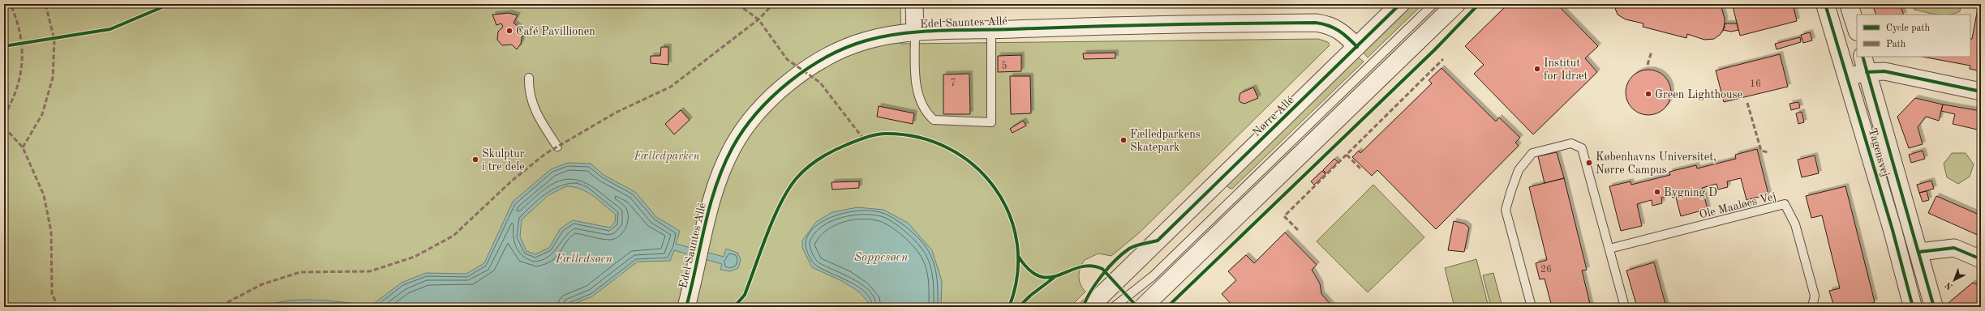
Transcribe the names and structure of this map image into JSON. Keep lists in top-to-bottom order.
{
  "streets": {
    "street": ["Edel Sauntes Allé", "Nørre Allé", "Tagensvej"],
    "lane": ["Ole Maaløes Vej"]
  },
  "crossings": [
    ["Edel Sauntes Allé", "Nørre Allé"]
  ],
  "water": ["Soppesøen", "Fælledsøen"],
  "parks": ["Fælledparken"],
  "places": [
    "Café Pavillionen",
    "Institut for Idræt",
    "Green Lighthouse",
    "Fælledparkens Skatepark",
    "Skulptur i tre dele",
    "Københavns Universitet, Nørre Campus",
    "Bygning D"
  ],
  "house_numbers": [
    "5",
    "7",
    "16",
    "26"
  ],
  "legend": ["Cycle path", "Path"],
  "north": "bottom left"
}
